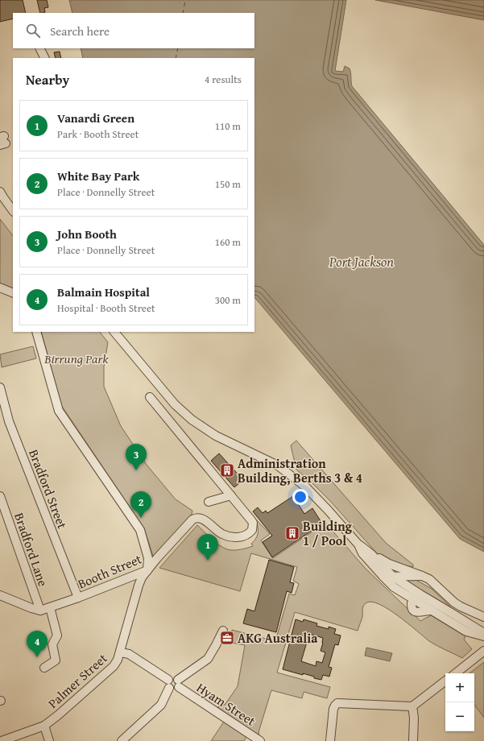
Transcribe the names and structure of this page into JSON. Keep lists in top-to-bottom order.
{
  "streets": {
    "street": [
      "Bradford Street",
      "Bradford Lane",
      "Booth Street",
      "Palmer Street",
      "Hyam Street"
    ]
  },
  "crossings": [
    ["Bradford Street", "Booth Street"],
    ["Bradford Lane", "Booth Street"],
    ["Booth Street", "Palmer Street"]
  ],
  "water": ["Port Jackson"],
  "parks": ["Birrung Park"],
  "places": {
    "building": ["Administration Building, Berths 3 & 4", "Building 1 / Pool"],
    "office": ["AKG Australia"]
  },
  "page": {
    "search": "Search here",
    "heading": ["Nearby", "4 results"],
    "list": [
      {
        "mark": "1",
        "name": "Vanardi Green",
        "note": "Park · Booth Street",
        "value": "110 m"
      },
      {
        "mark": "2",
        "name": "White Bay Park",
        "note": "Place · Donnelly Street",
        "value": "150 m"
      },
      {
        "mark": "3",
        "name": "John Booth",
        "note": "Place · Donnelly Street",
        "value": "160 m"
      },
      {
        "mark": "4",
        "name": "Balmain Hospital",
        "note": "Hospital · Booth Street",
        "value": "300 m"
      }
    ],
    "pins": [
      "3",
      "2",
      "1",
      "4"
    ],
    "map_buttons": ["+", "−"]
  }
}
